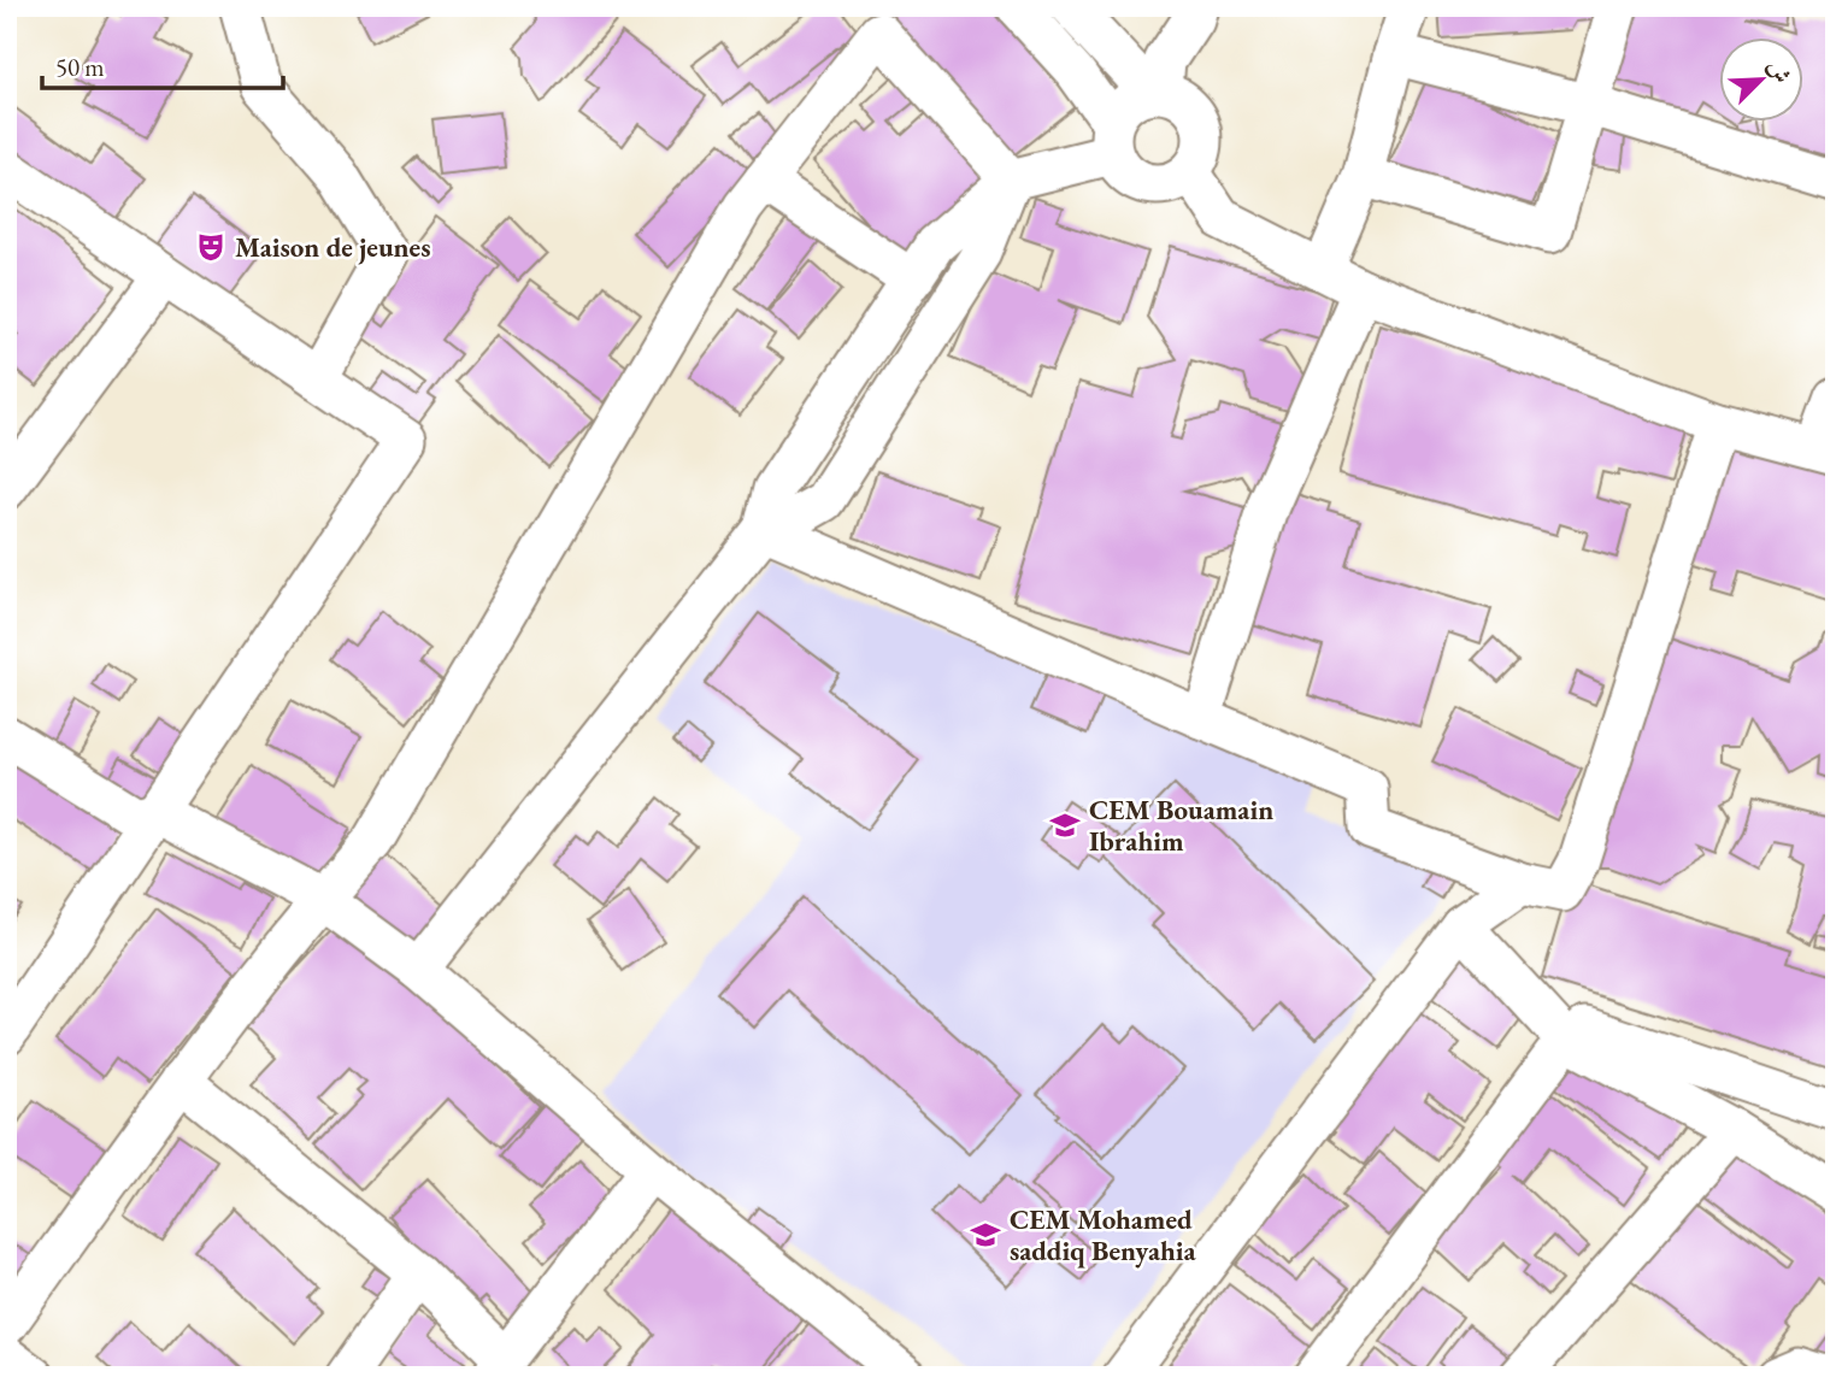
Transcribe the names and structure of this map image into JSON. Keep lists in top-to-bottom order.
{
  "places": {
    "theatre": ["Maison de jeunes"],
    "school or university": ["CEM Bouamain Ibrahim", "CEM Mohamed saddiq Benyahia"]
  },
  "scale_bar": "50 m",
  "north": "top right"
}
